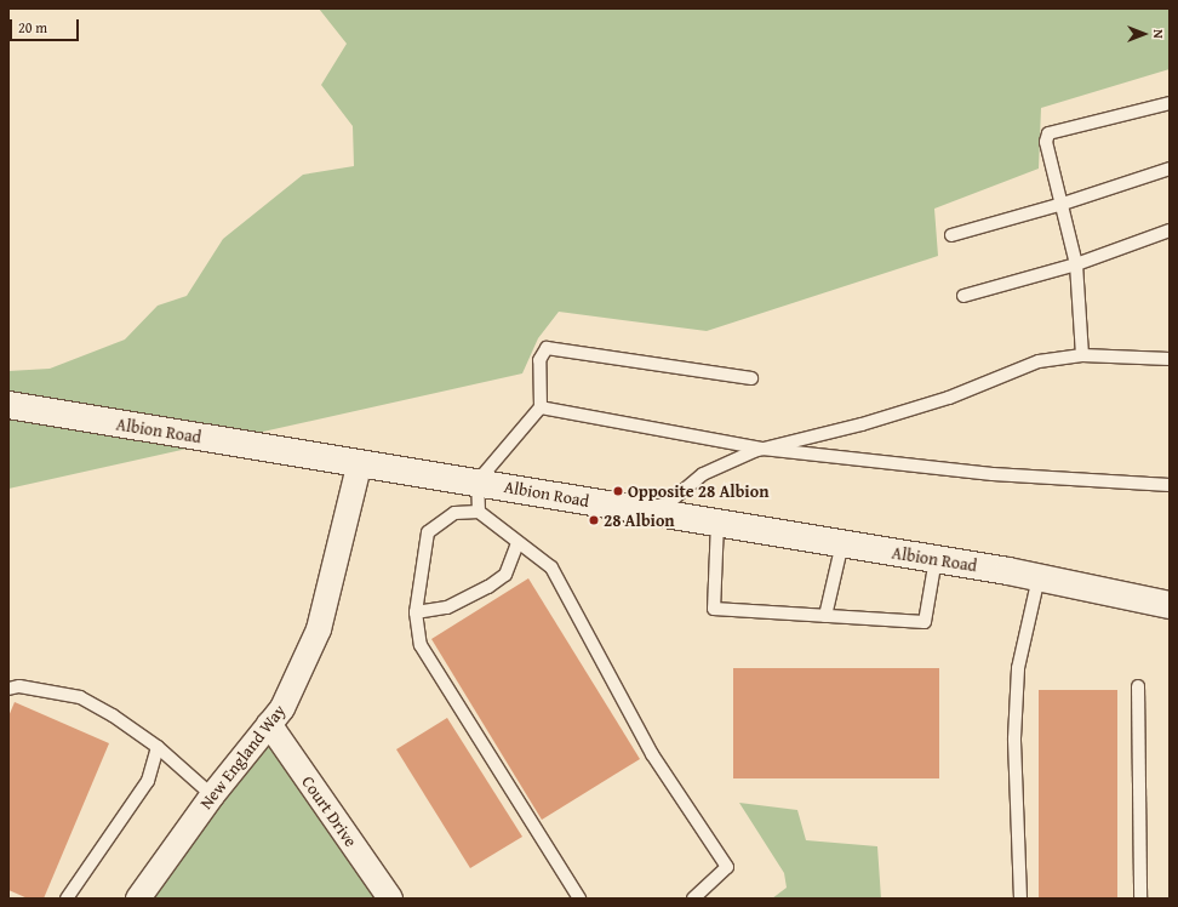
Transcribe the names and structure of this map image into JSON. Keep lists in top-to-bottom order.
{
  "streets": {
    "main road": ["Albion Road"],
    "street": ["New England Way", "Court Drive"]
  },
  "crossings": [
    ["Albion Road", "New England Way"],
    ["New England Way", "Court Drive"]
  ],
  "places": ["Opposite 28 Albion", "28 Albion"],
  "scale_bar": "20 m",
  "north": "right"
}
